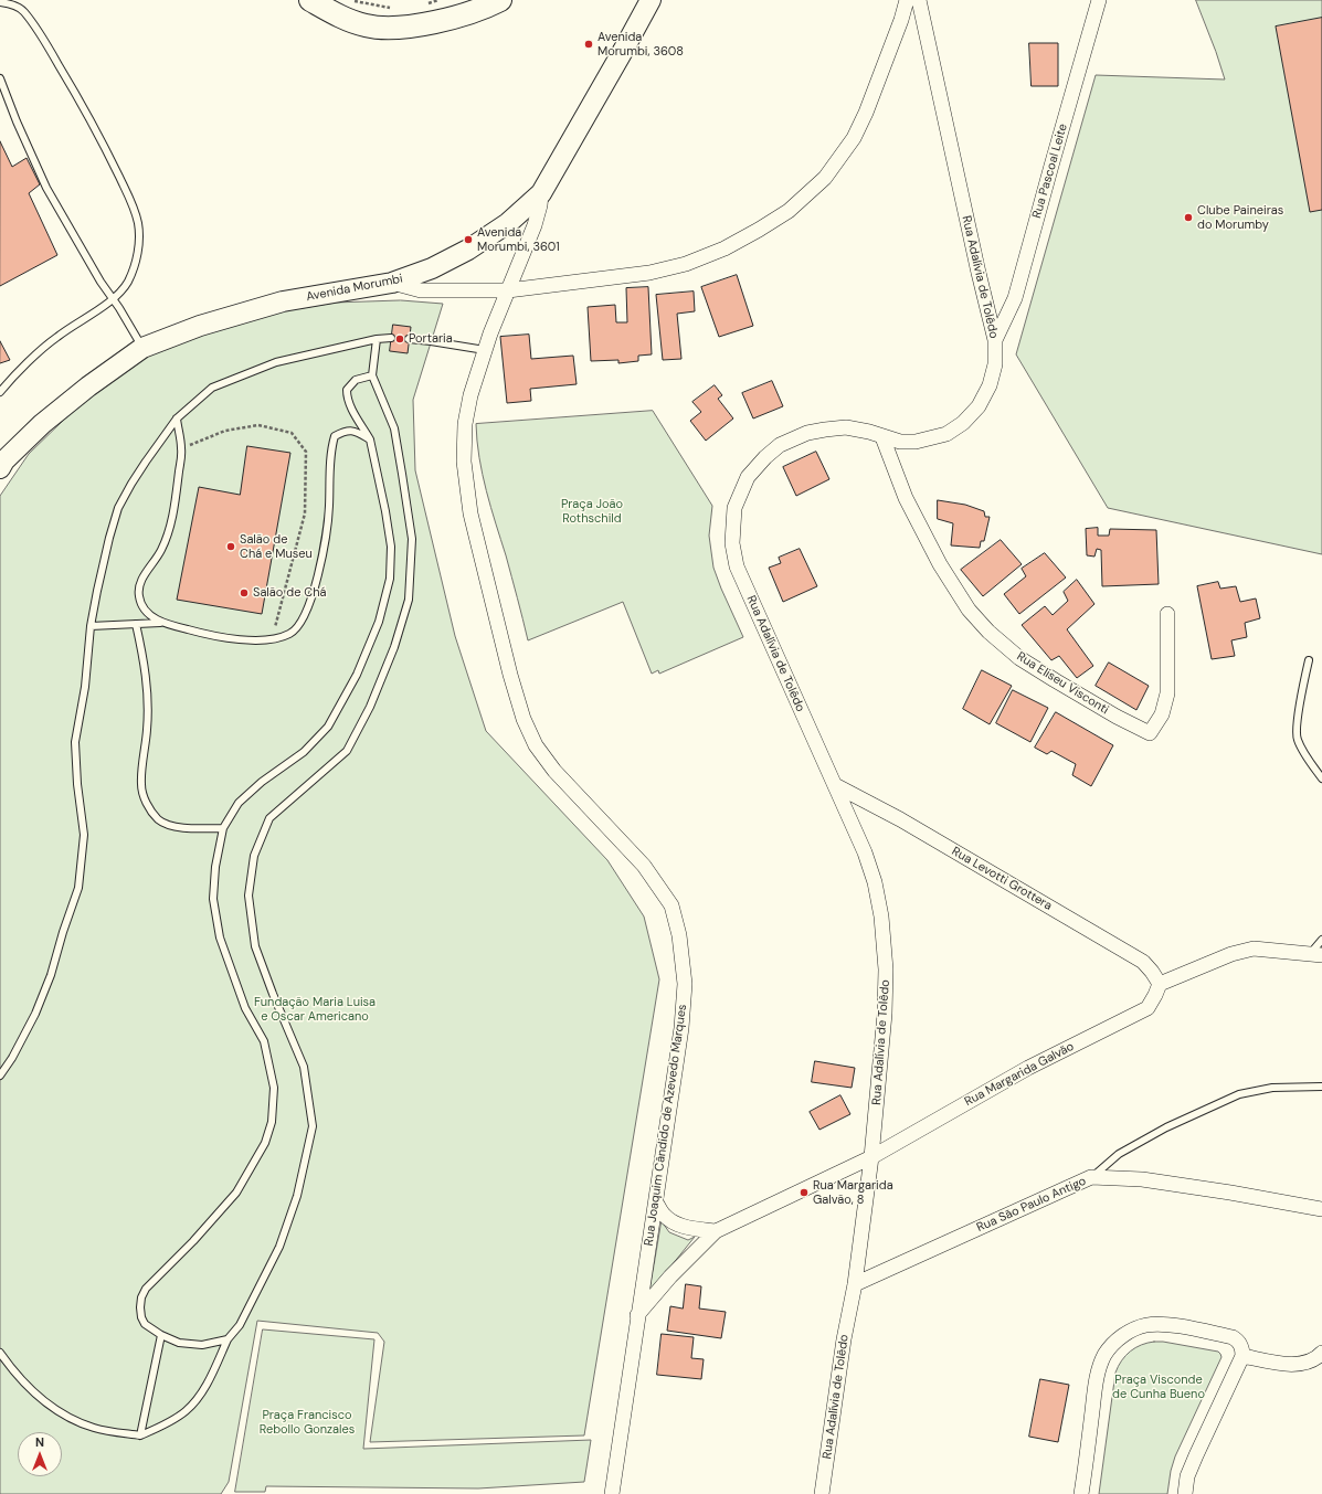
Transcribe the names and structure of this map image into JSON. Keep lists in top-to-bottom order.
{
  "streets": {
    "main road": ["Avenida Morumbi"],
    "street": [
      "Rua Pascoal Leite",
      "Rua Adalívia de Tolêdo",
      "Rua Eliseu Visconti",
      "Rua Levotti Grottera",
      "Rua Margarida Galvão",
      "Rua Joaquim Cândido de Azevedo Marques",
      "Rua São Paulo Antigo"
    ]
  },
  "crossings": [
    ["Rua Pascoal Leite", "Rua Adalívia de Tolêdo"],
    ["Rua Adalívia de Tolêdo", "Rua Eliseu Visconti"],
    ["Rua Adalívia de Tolêdo", "Rua Levotti Grottera"],
    ["Rua Adalívia de Tolêdo", "Rua Margarida Galvão"],
    ["Rua Adalívia de Tolêdo", "Rua São Paulo Antigo"],
    ["Avenida Morumbi", "Rua Joaquim Cândido de Azevedo Marques"],
    ["Rua Levotti Grottera", "Rua Margarida Galvão"],
    ["Rua Margarida Galvão", "Rua Joaquim Cândido de Azevedo Marques"]
  ],
  "parks": [
    "Praça João Rothschild",
    "Fundação Maria Luisa e Oscar Americano",
    "Praça Visconde de Cunha Bueno",
    "Praça Francisco Rebollo Gonzales"
  ],
  "places": [
    "Avenida Morumbi, 3608",
    "Clube Paineiras do Morumby",
    "Avenida Morumbi, 3601",
    "Portaria",
    "Salão de Chá e Museu",
    "Salão de Chá",
    "Rua Margarida Galvão, 8"
  ],
  "north": "top"
}
